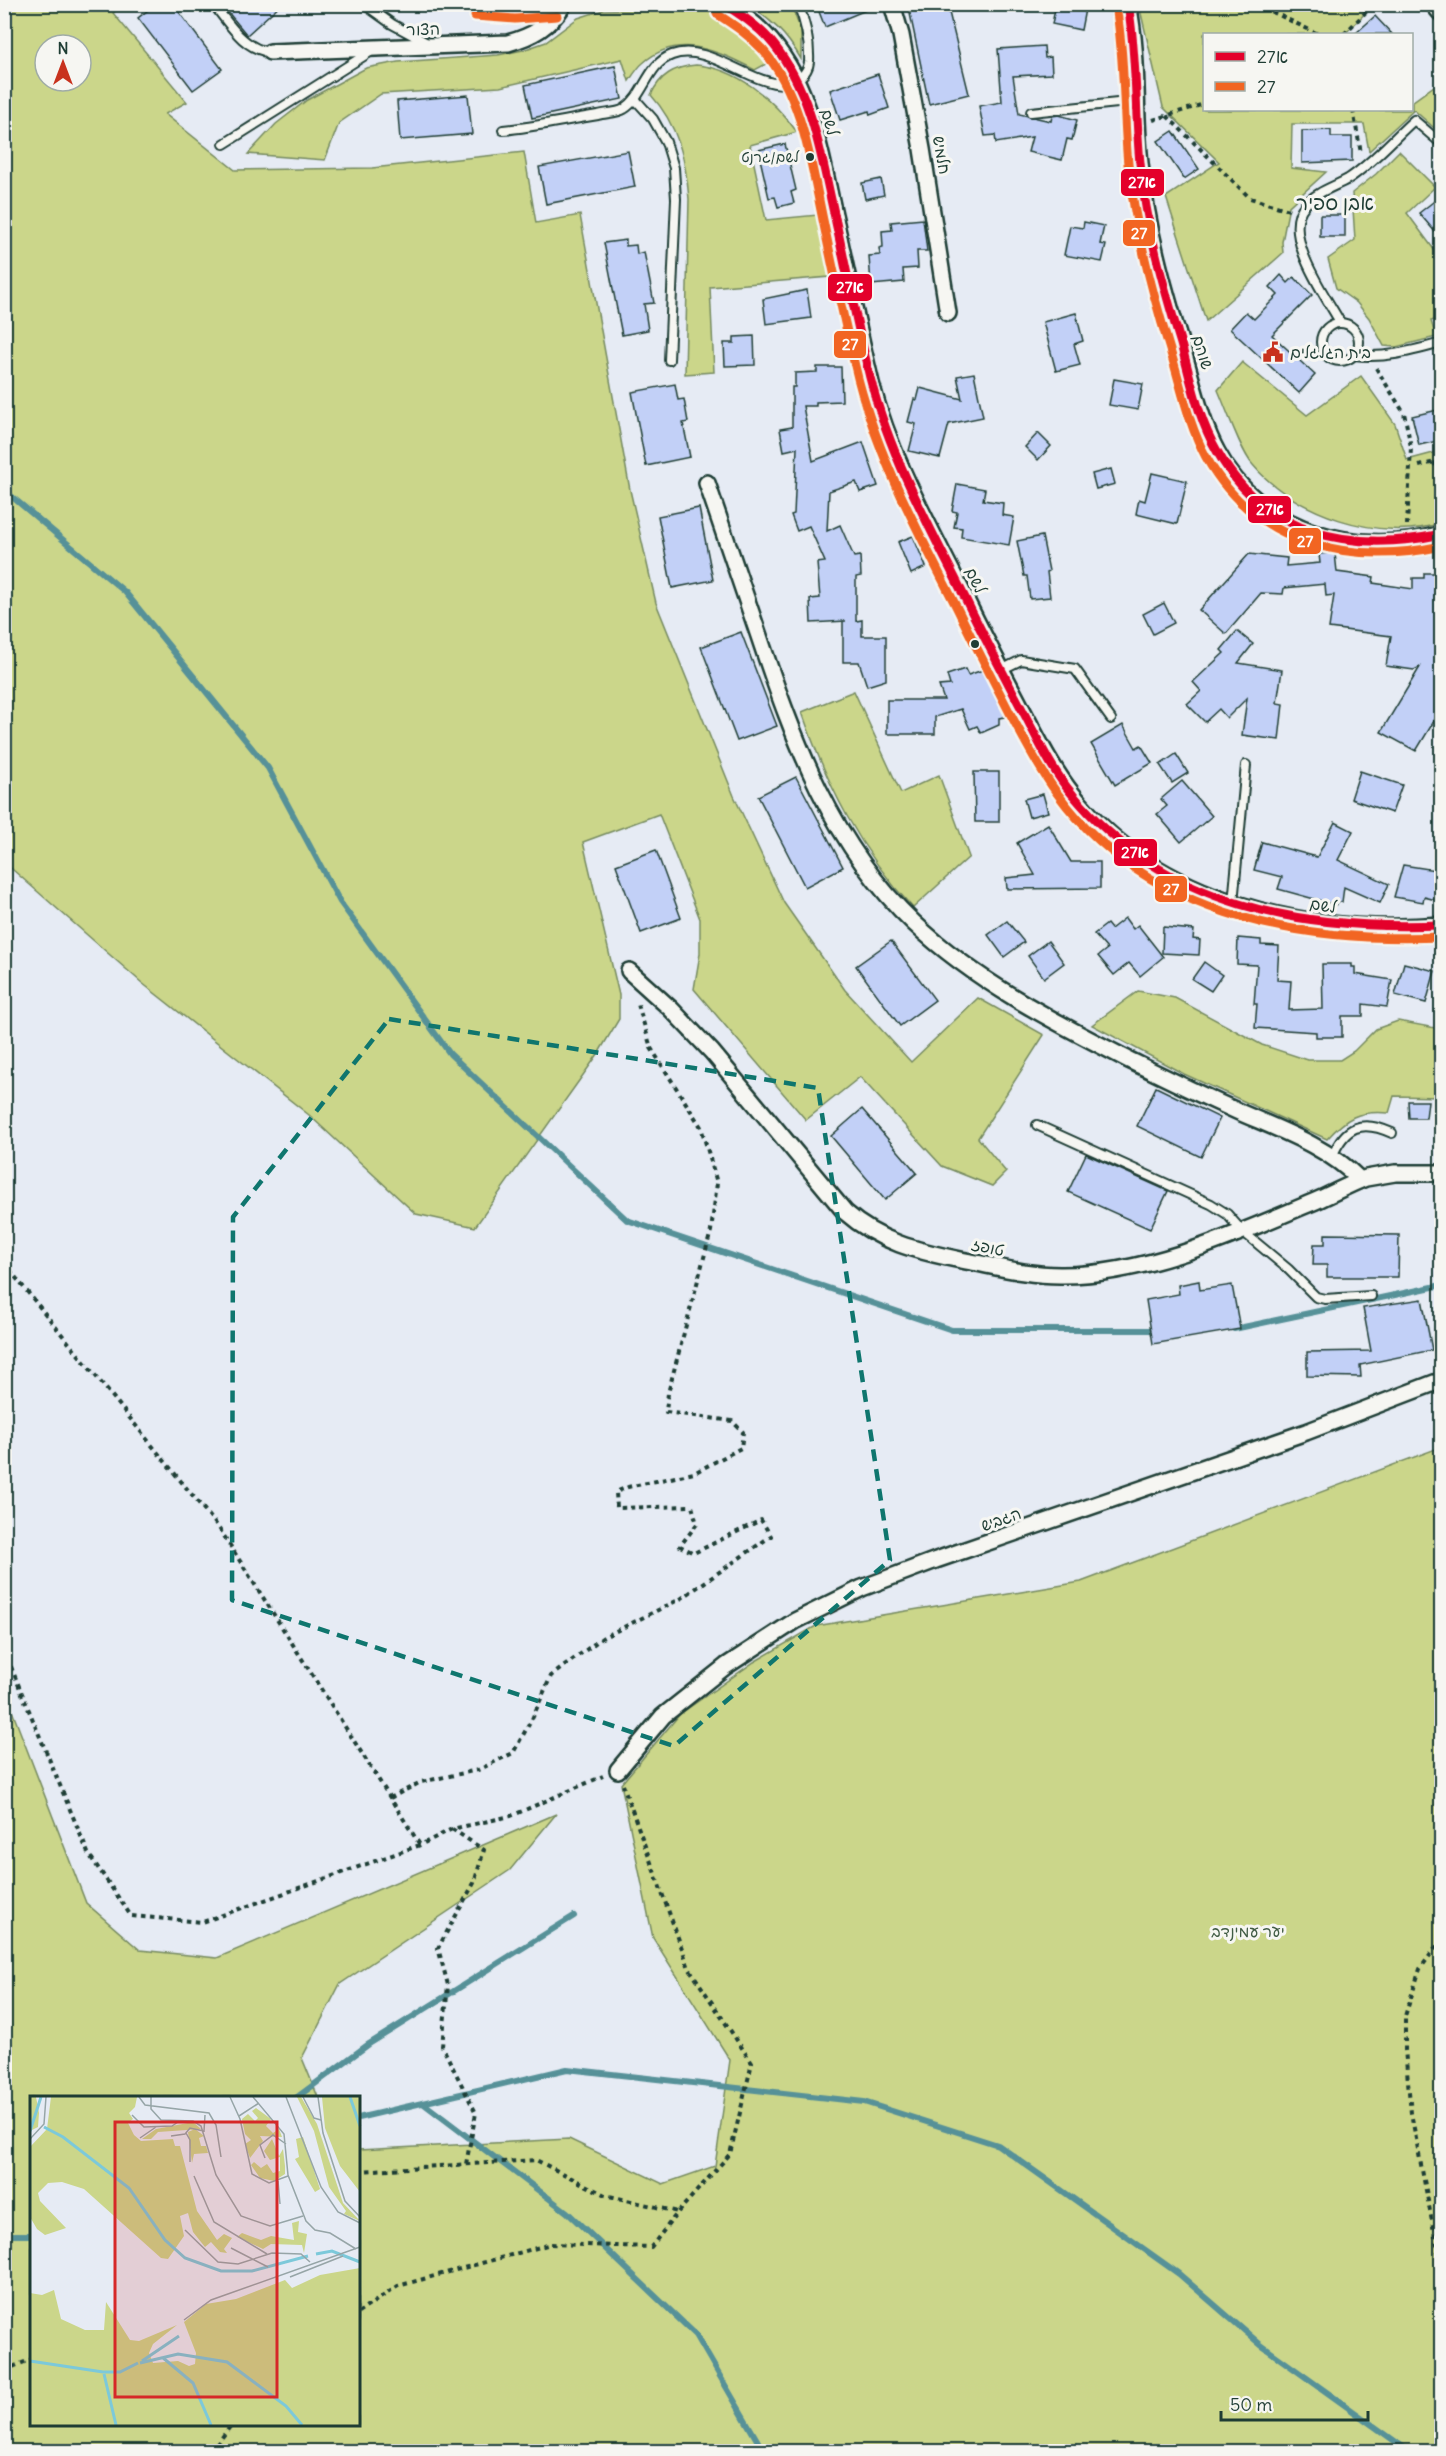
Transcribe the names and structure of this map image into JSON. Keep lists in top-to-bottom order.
{
  "streets": {
    "street": [
      "הצור",
      "לשם",
      "חלמיש",
      "שוהם",
      "טופז",
      "הגביש"
    ]
  },
  "districts": ["אבן ספיר"],
  "parks": ["יער עמינדב"],
  "places": {
    "other": ["לשם/גרנט"],
    "public building": ["בית הגלגלים"]
  },
  "lines": ["transit line 27א", "transit line 27"],
  "legend": ["27א", "27"],
  "scale_bar": "50 m",
  "north": "top"
}
